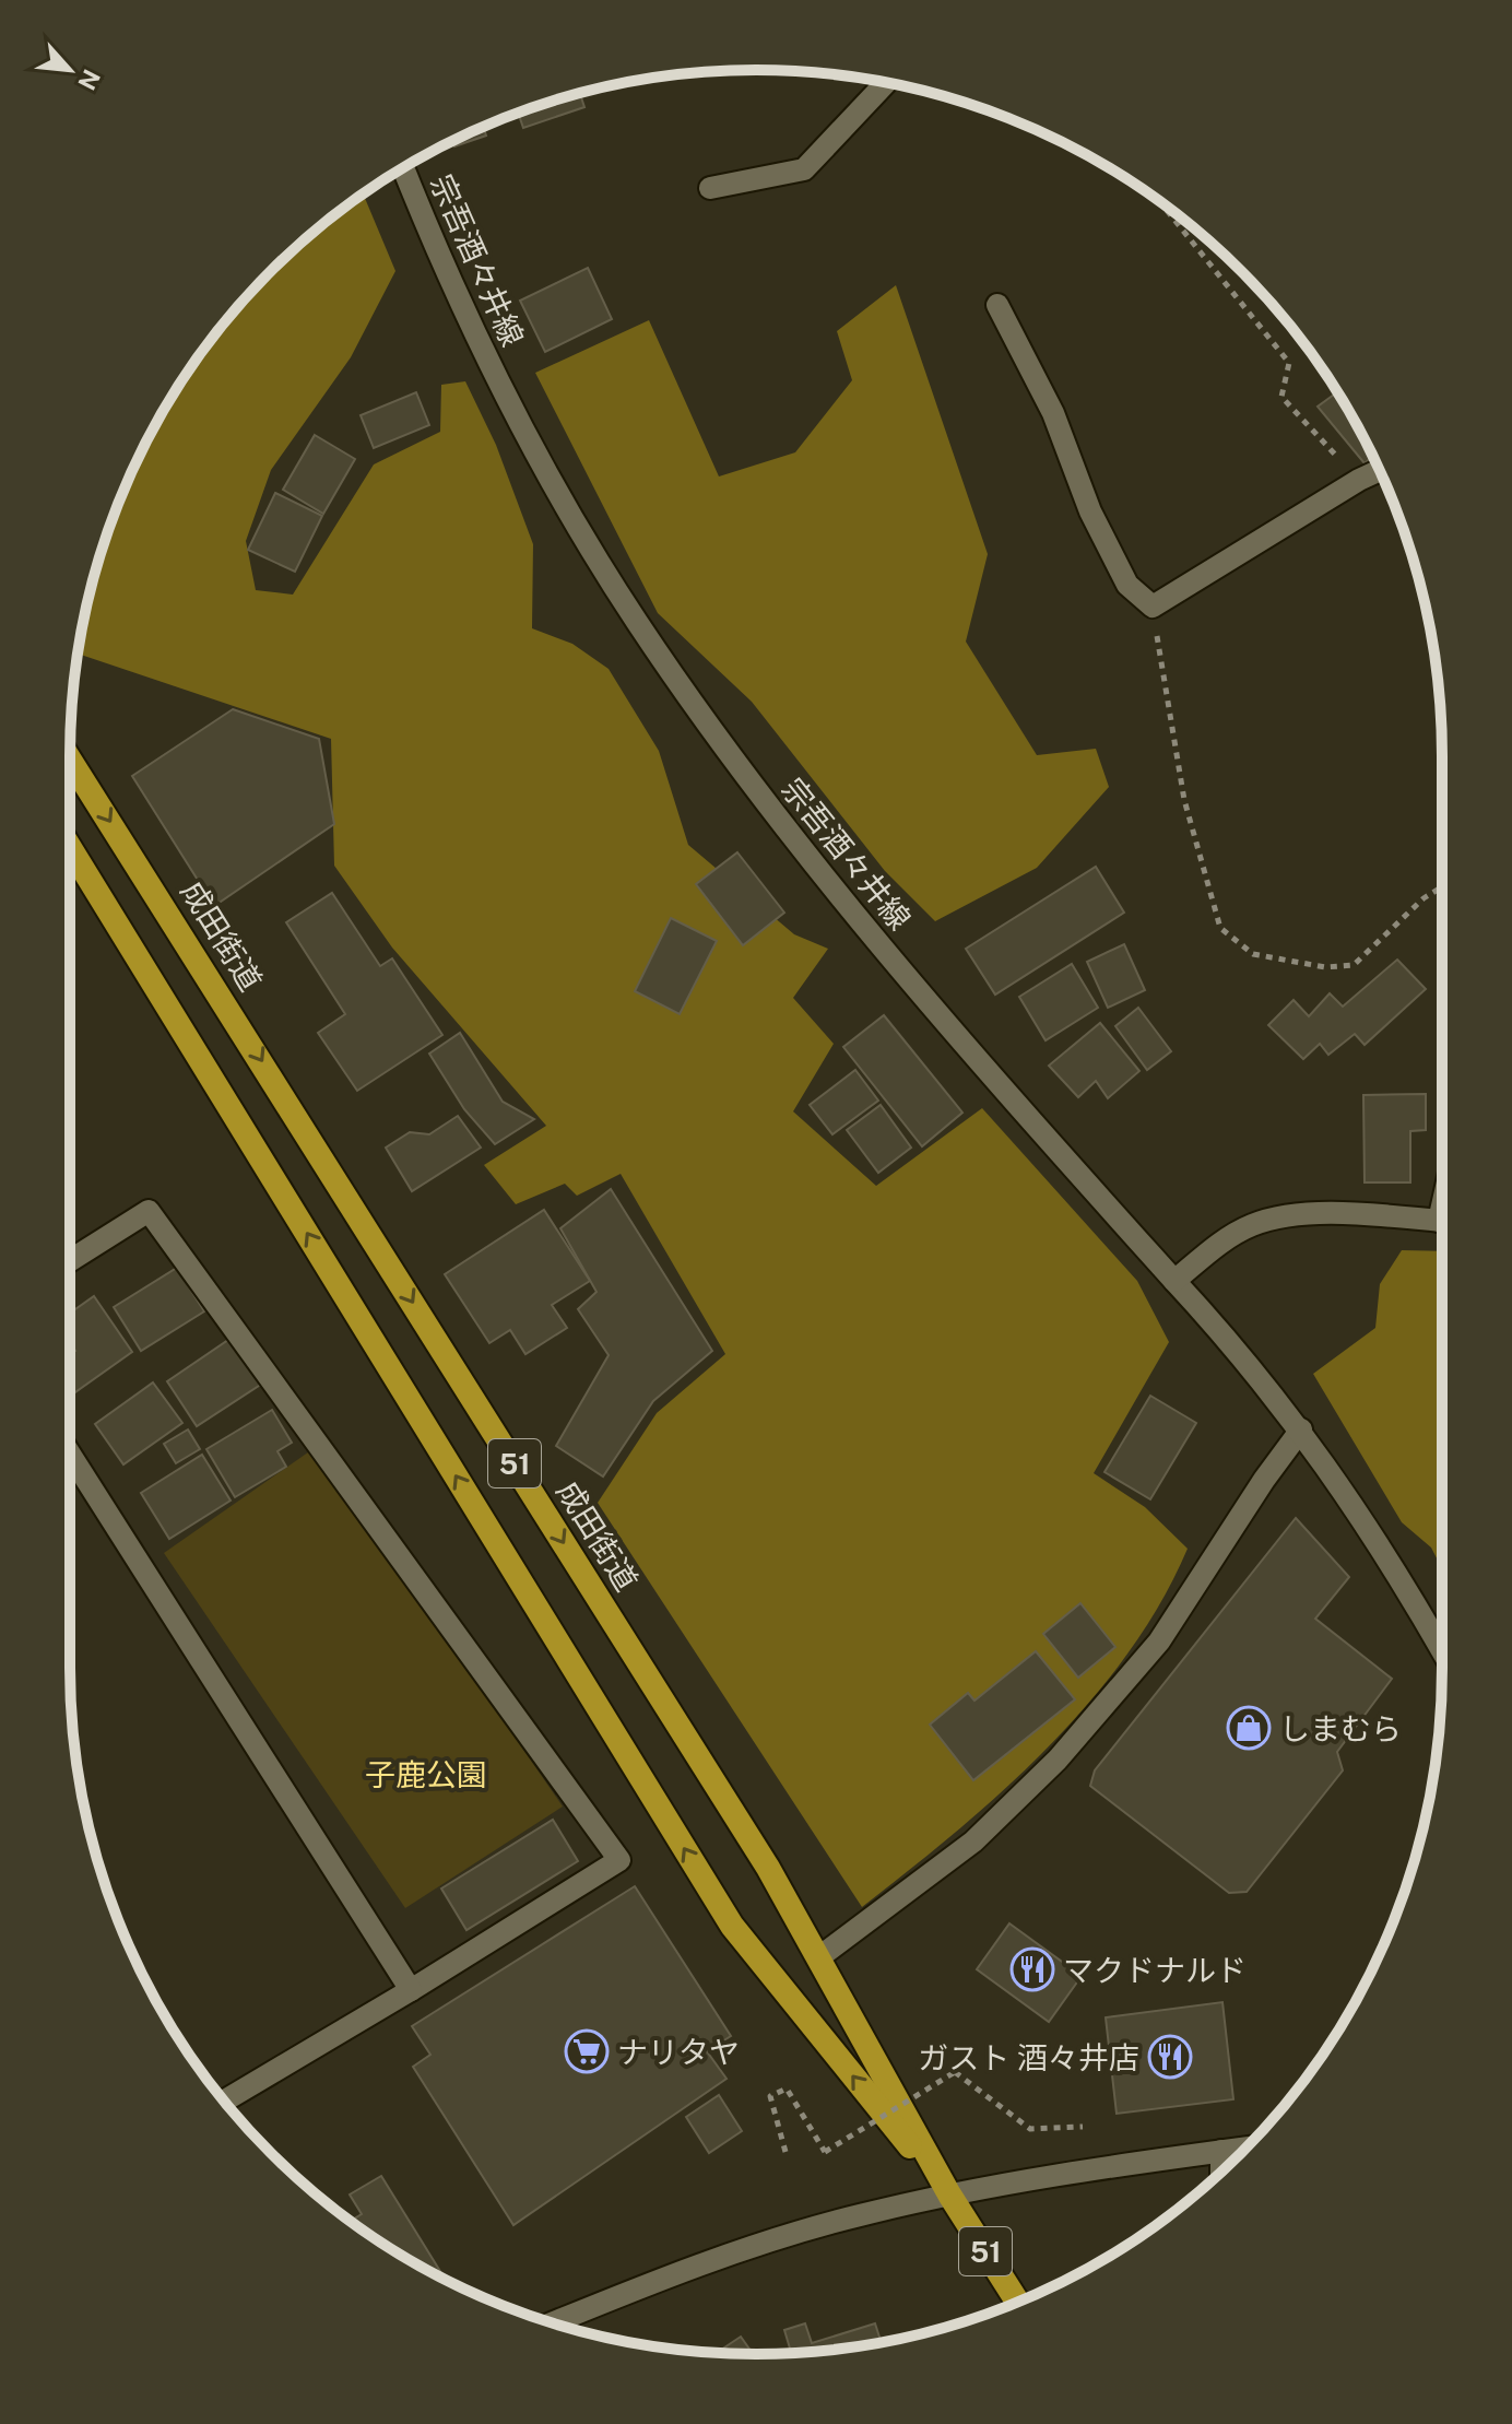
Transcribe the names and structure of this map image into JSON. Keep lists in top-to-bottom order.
{
  "streets": {
    "highway": ["成田街道", "51"],
    "street": ["宗吾酒々井線"]
  },
  "parks": ["子鹿公園"],
  "places": {
    "shop": ["しまむら"],
    "restaurant": ["マクドナルド", "ガスト 酒々井店"],
    "supermarket": ["ナリタヤ"]
  },
  "north": "bottom right"
}
